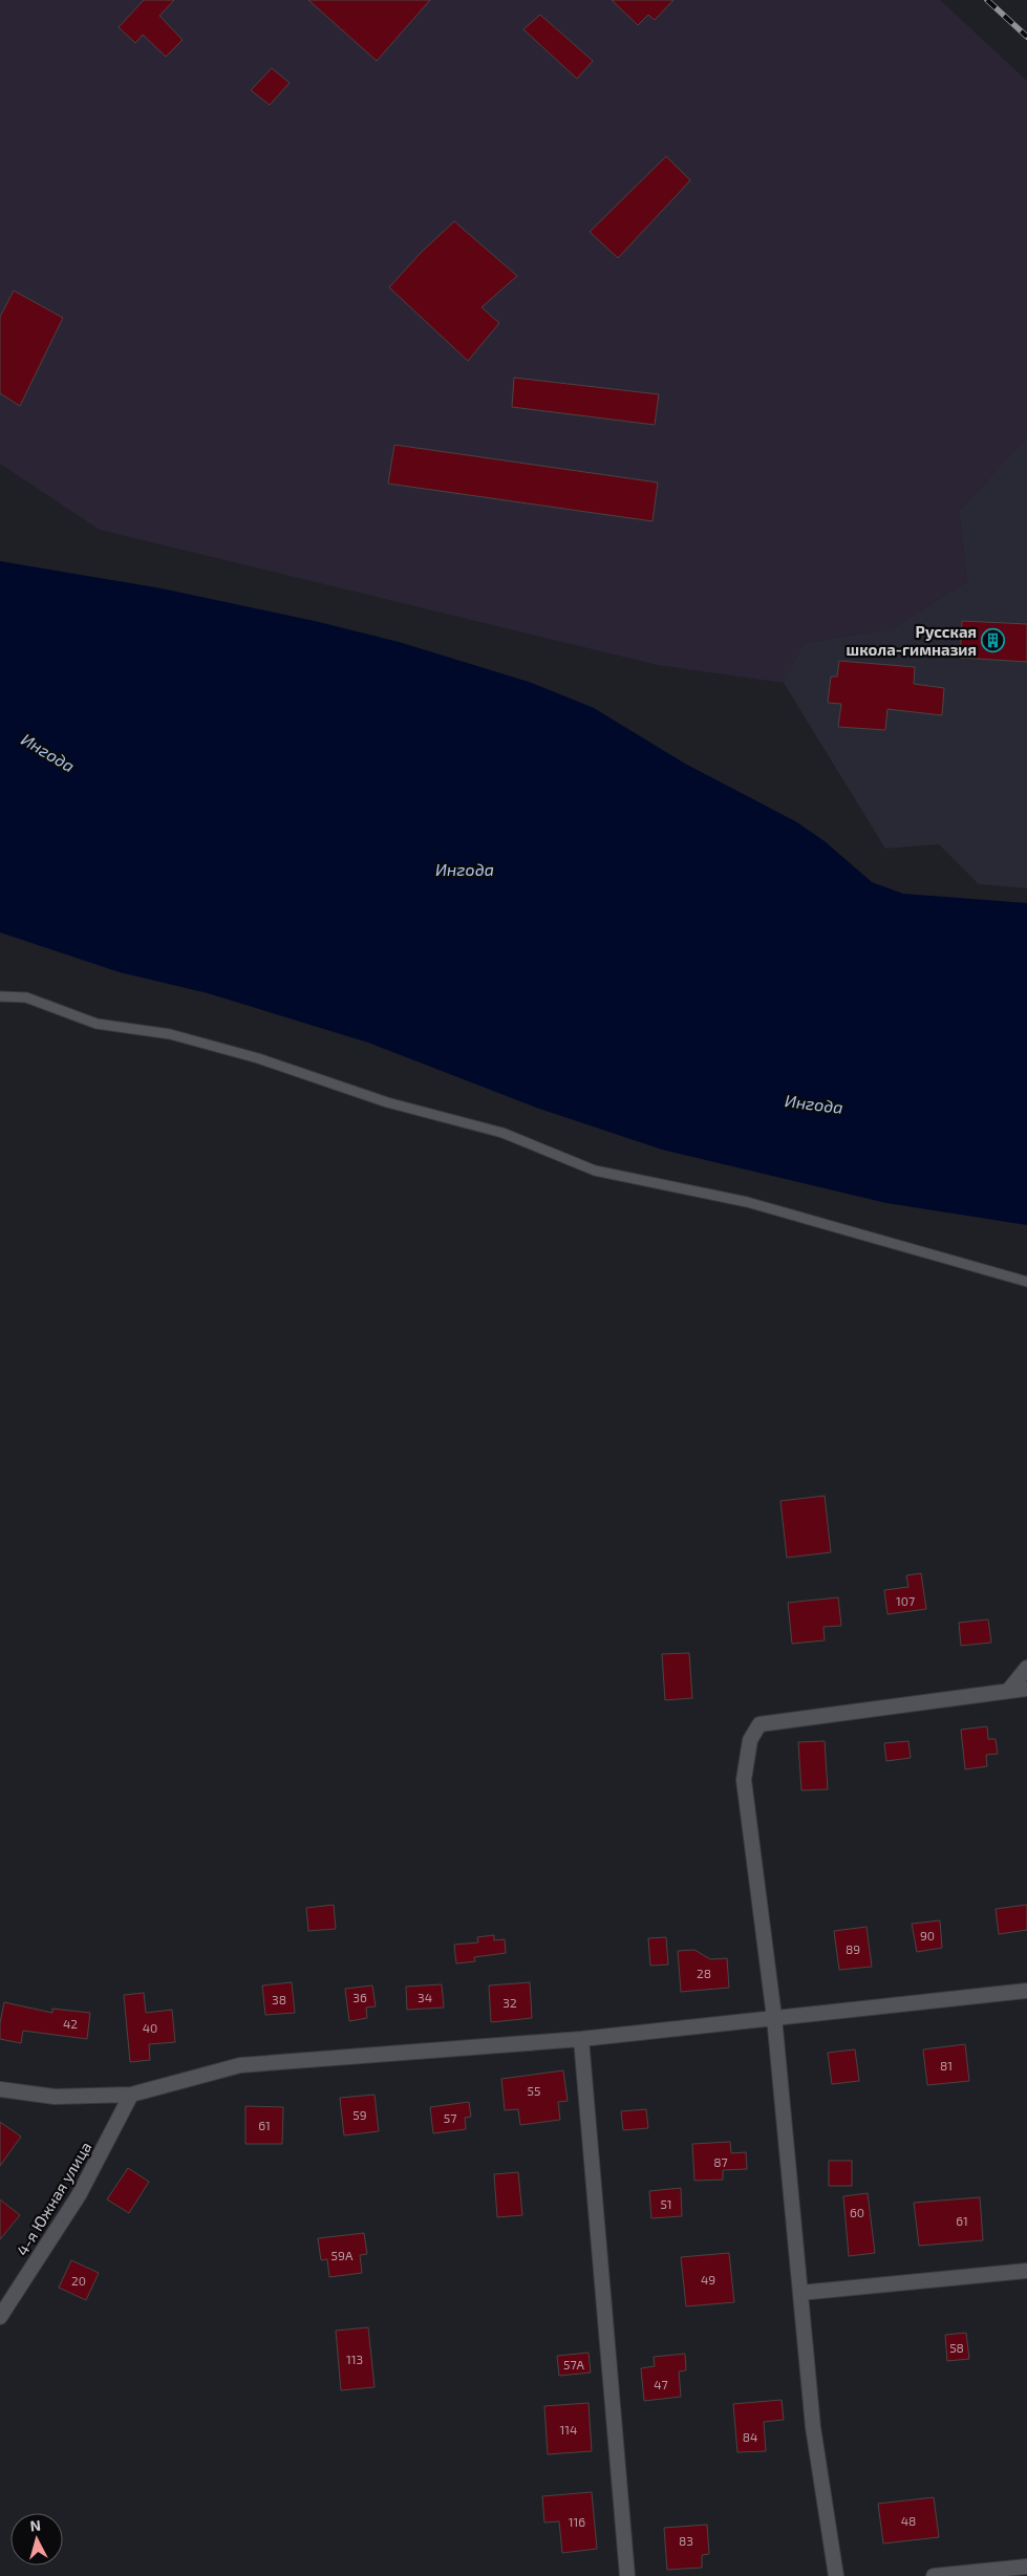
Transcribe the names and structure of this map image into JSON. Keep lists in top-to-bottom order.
{
  "streets": {
    "street": ["4-я Южная улица"]
  },
  "water": ["Ингода"],
  "places": {
    "building": ["Русская школа-гимназия"]
  },
  "house_numbers": [
    "107",
    "90",
    "89",
    "28",
    "36",
    "34",
    "38",
    "32",
    "42",
    "40",
    "81",
    "55",
    "59",
    "57",
    "61",
    "87",
    "51",
    "60",
    "61",
    "59А",
    "49",
    "20",
    "58",
    "113",
    "57А",
    "47",
    "114",
    "84",
    "48",
    "116",
    "83"
  ],
  "north": "top"
}
